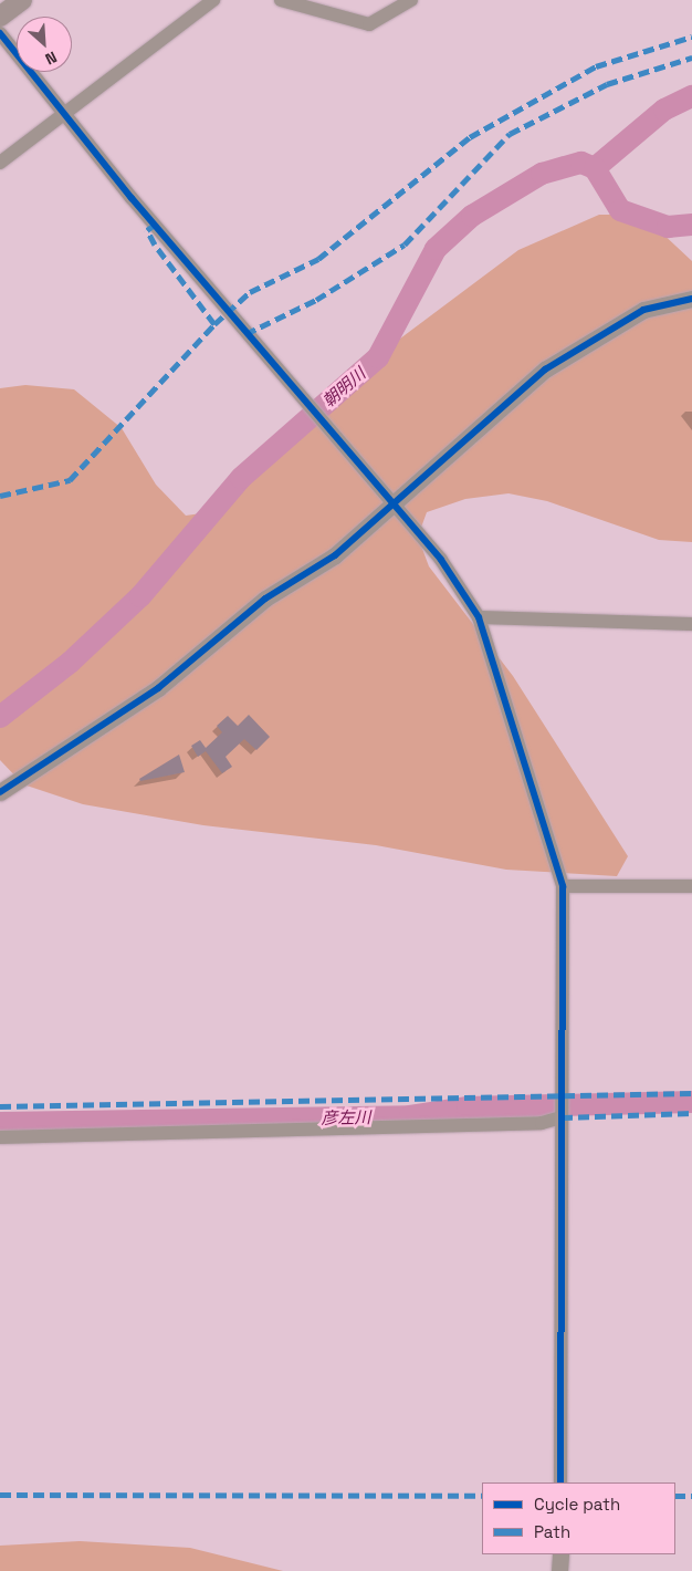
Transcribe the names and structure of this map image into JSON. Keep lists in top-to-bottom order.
{
  "water": ["朝明川", "彦左川"],
  "legend": ["Cycle path", "Path"],
  "north": "bottom right"
}
